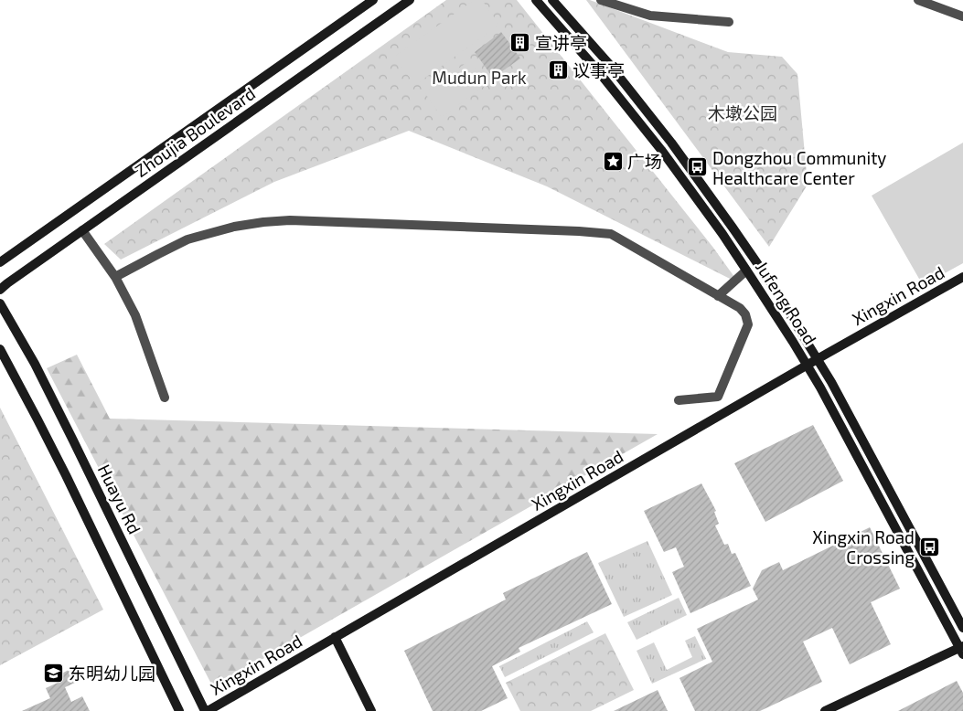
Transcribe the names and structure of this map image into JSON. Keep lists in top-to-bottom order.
{
  "streets": {
    "street": [
      "Zhoujia Boulevard",
      "Xingxin Road",
      "Jufeng Road",
      "Huayu Rd"
    ]
  },
  "crossings": [
    ["Xingxin Road", "Jufeng Road"],
    ["Xingxin Road", "Huayu Rd"]
  ],
  "parks": ["Mudun Park", "木墩公园"],
  "places": {
    "building": ["宣讲亭", "议事亭"],
    "place": ["广场"],
    "bus stop": ["Dongzhou Community Healthcare Center", "Xingxin Road Crossing"],
    "school or university": ["东明幼儿园"]
  }
}
